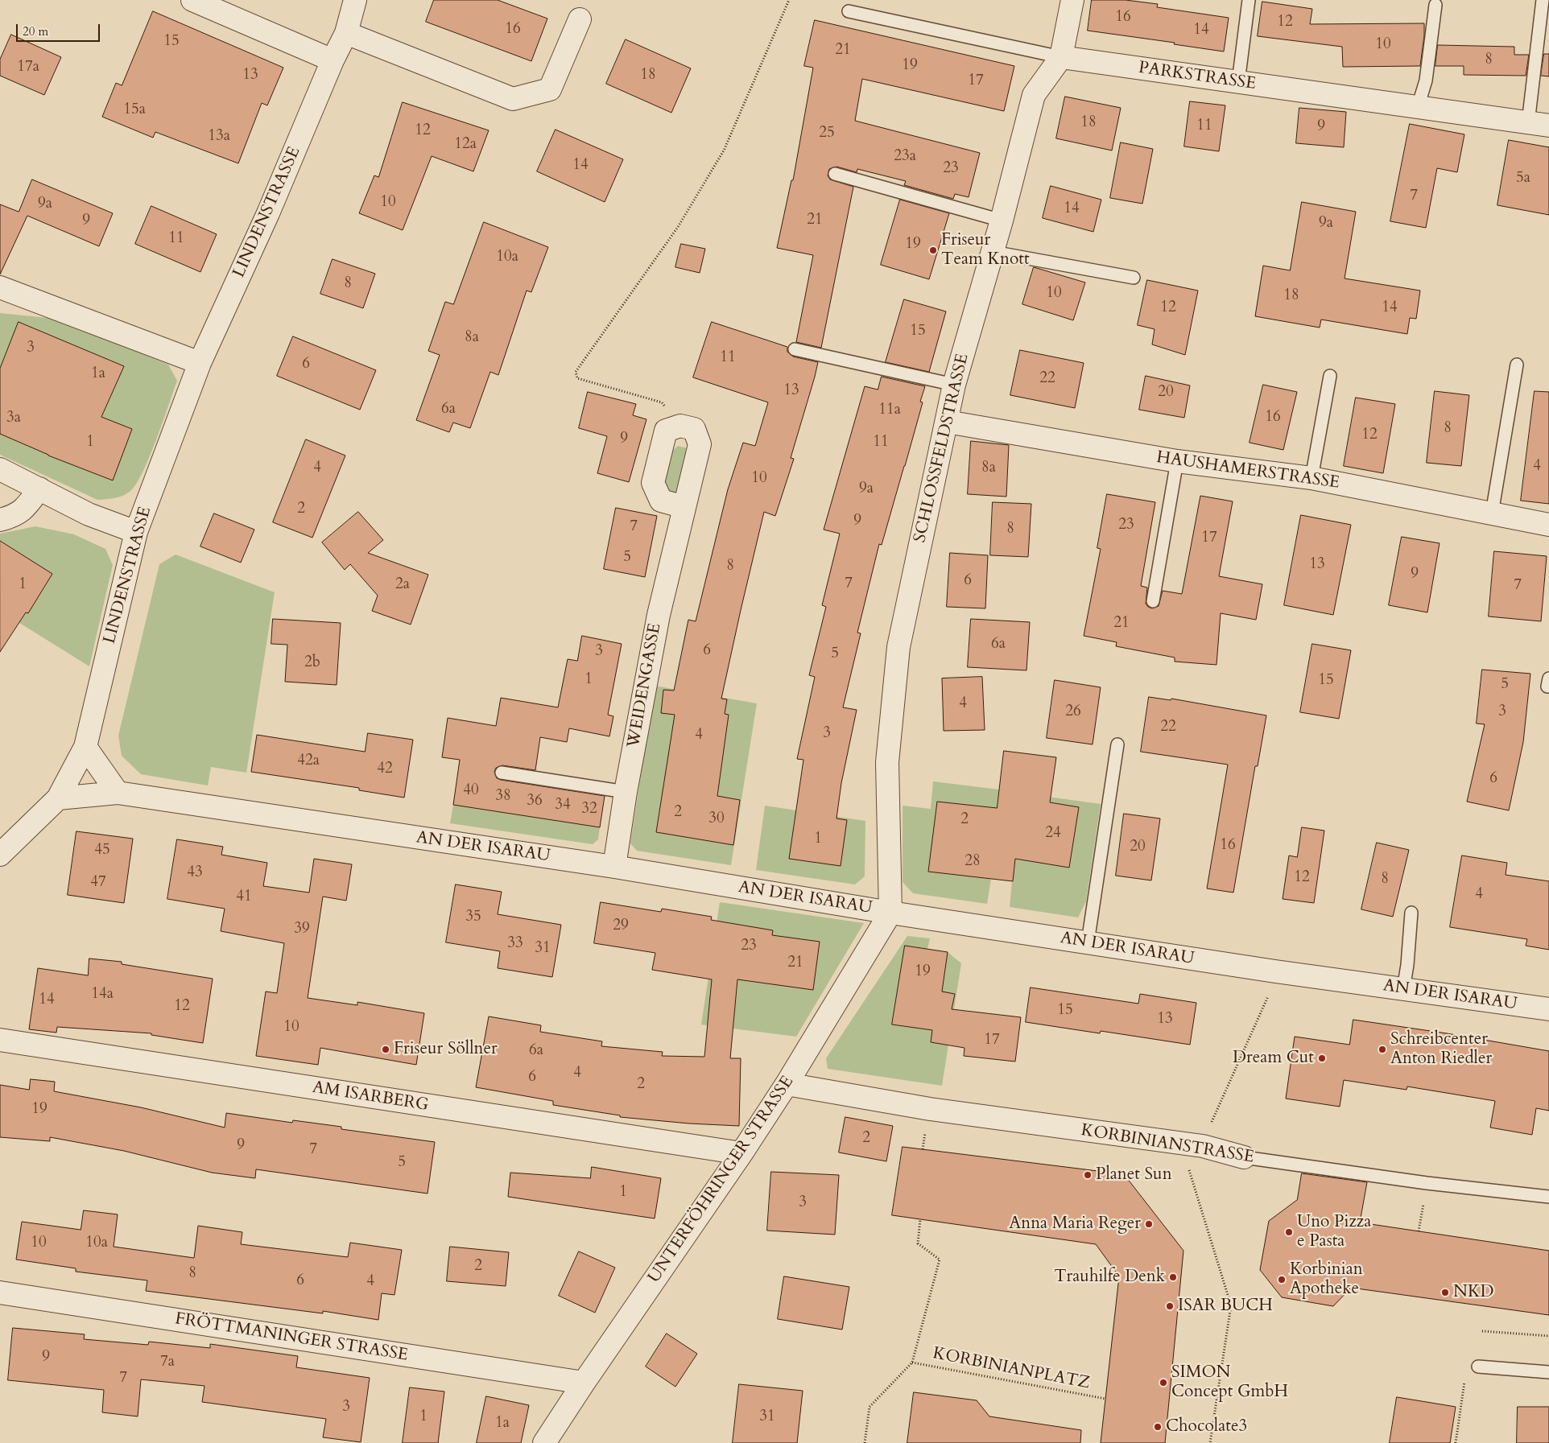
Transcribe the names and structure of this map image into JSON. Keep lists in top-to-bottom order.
{
  "streets": {
    "street": [
      "PARKSTRASSE",
      "LINDENSTRASSE",
      "SCHLOSSFELDSTRASSE",
      "HAUSHAMERSTRASSE",
      "WEIDENGASSE",
      "AN DER ISARAU",
      "AM ISARBERG",
      "KORBINIANSTRASSE",
      "UNTERFÖHRINGER STRASSE",
      "FRÖTTMANINGER STRASSE"
    ],
    "path": ["KORBINIANPLATZ"]
  },
  "crossings": [
    ["PARKSTRASSE", "SCHLOSSFELDSTRASSE"],
    ["LINDENSTRASSE", "AN DER ISARAU"],
    ["SCHLOSSFELDSTRASSE", "HAUSHAMERSTRASSE"],
    ["SCHLOSSFELDSTRASSE", "AN DER ISARAU"],
    ["SCHLOSSFELDSTRASSE", "UNTERFÖHRINGER STRASSE"],
    ["WEIDENGASSE", "AN DER ISARAU"],
    ["AN DER ISARAU", "UNTERFÖHRINGER STRASSE"],
    ["AM ISARBERG", "UNTERFÖHRINGER STRASSE"],
    ["KORBINIANSTRASSE", "UNTERFÖHRINGER STRASSE"],
    ["UNTERFÖHRINGER STRASSE", "FRÖTTMANINGER STRASSE"]
  ],
  "places": [
    "Friseur Team Knott",
    "Friseur Söllner",
    "Schreibcenter Anton Riedler",
    "Dream Cut",
    "Planet Sun",
    "Anna Maria Reger",
    "Uno Pizza e Pasta",
    "Trauhilfe Denk",
    "Korbinian Apotheke",
    "NKD",
    "ISAR BUCH",
    "SIMON Concept GmbH",
    "Chocolate3"
  ],
  "house_numbers": [
    "16",
    "12",
    "16",
    "14",
    "15",
    "10",
    "21",
    "8",
    "19",
    "17a",
    "13",
    "18",
    "17",
    "15a",
    "18",
    "11",
    "9",
    "12",
    "25",
    "13a",
    "12a",
    "23a",
    "14",
    "23",
    "5a",
    "7",
    "10",
    "9a",
    "14",
    "21",
    "9",
    "9a",
    "11",
    "19",
    "10a",
    "8",
    "10",
    "18",
    "12",
    "14",
    "15",
    "8a",
    "3",
    "11",
    "6",
    "1a",
    "22",
    "13",
    "20",
    "6a",
    "11a",
    "16",
    "3a",
    "8",
    "12",
    "9",
    "1",
    "11",
    "4",
    "4",
    "8a",
    "10",
    "9a",
    "2",
    "9",
    "23",
    "7",
    "8",
    "17",
    "5",
    "13",
    "8",
    "9",
    "6",
    "7",
    "1",
    "2a",
    "7",
    "21",
    "6a",
    "6",
    "3",
    "5",
    "2b",
    "1",
    "15",
    "5",
    "4",
    "26",
    "3",
    "22",
    "3",
    "4",
    "42a",
    "42",
    "6",
    "40",
    "38",
    "36",
    "34",
    "32",
    "2",
    "30",
    "2",
    "24",
    "1",
    "16",
    "20",
    "45",
    "28",
    "43",
    "12",
    "8",
    "47",
    "4",
    "41",
    "35",
    "29",
    "39",
    "33",
    "23",
    "31",
    "21",
    "19",
    "14a",
    "14",
    "12",
    "15",
    "13",
    "10",
    "17",
    "6a",
    "4",
    "6",
    "2",
    "19",
    "2",
    "9",
    "7",
    "5",
    "1",
    "3",
    "10",
    "10a",
    "2",
    "8",
    "6",
    "4",
    "9",
    "7a",
    "7",
    "3",
    "1",
    "31",
    "1a"
  ],
  "scale_bar": "20 m"
}
